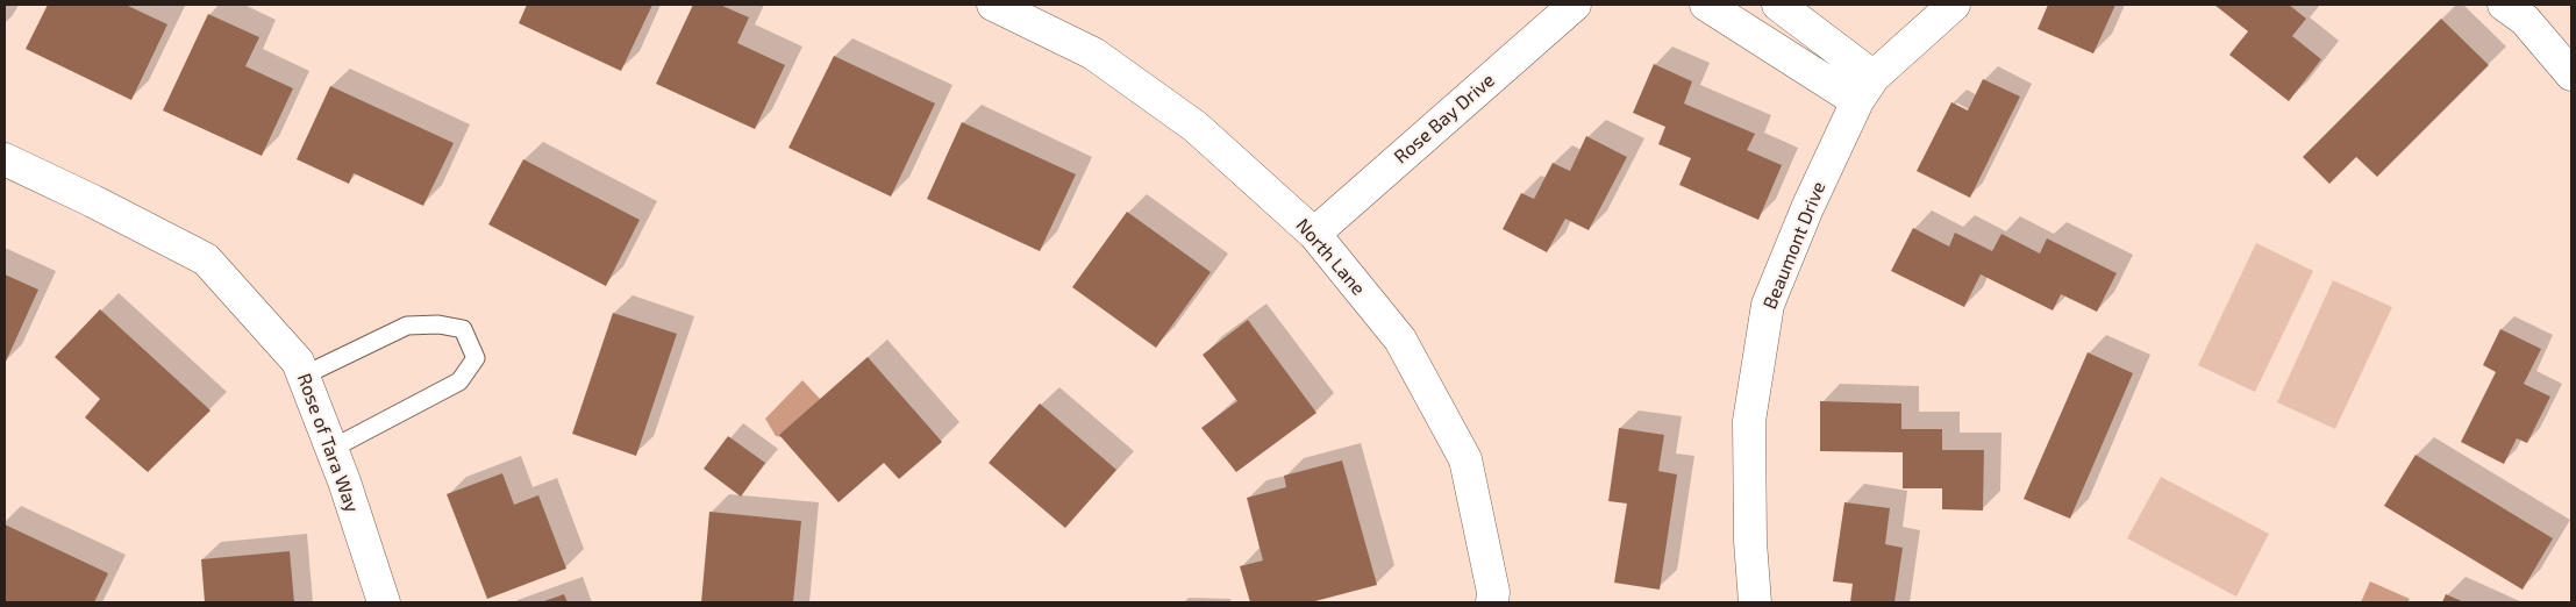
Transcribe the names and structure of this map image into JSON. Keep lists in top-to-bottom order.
{
  "streets": {
    "street": [
      "Rose Bay Drive",
      "Beaumont Drive",
      "North Lane",
      "Rose of Tara Way"
    ]
  },
  "crossings": [
    ["Rose Bay Drive", "North Lane"]
  ]
}
